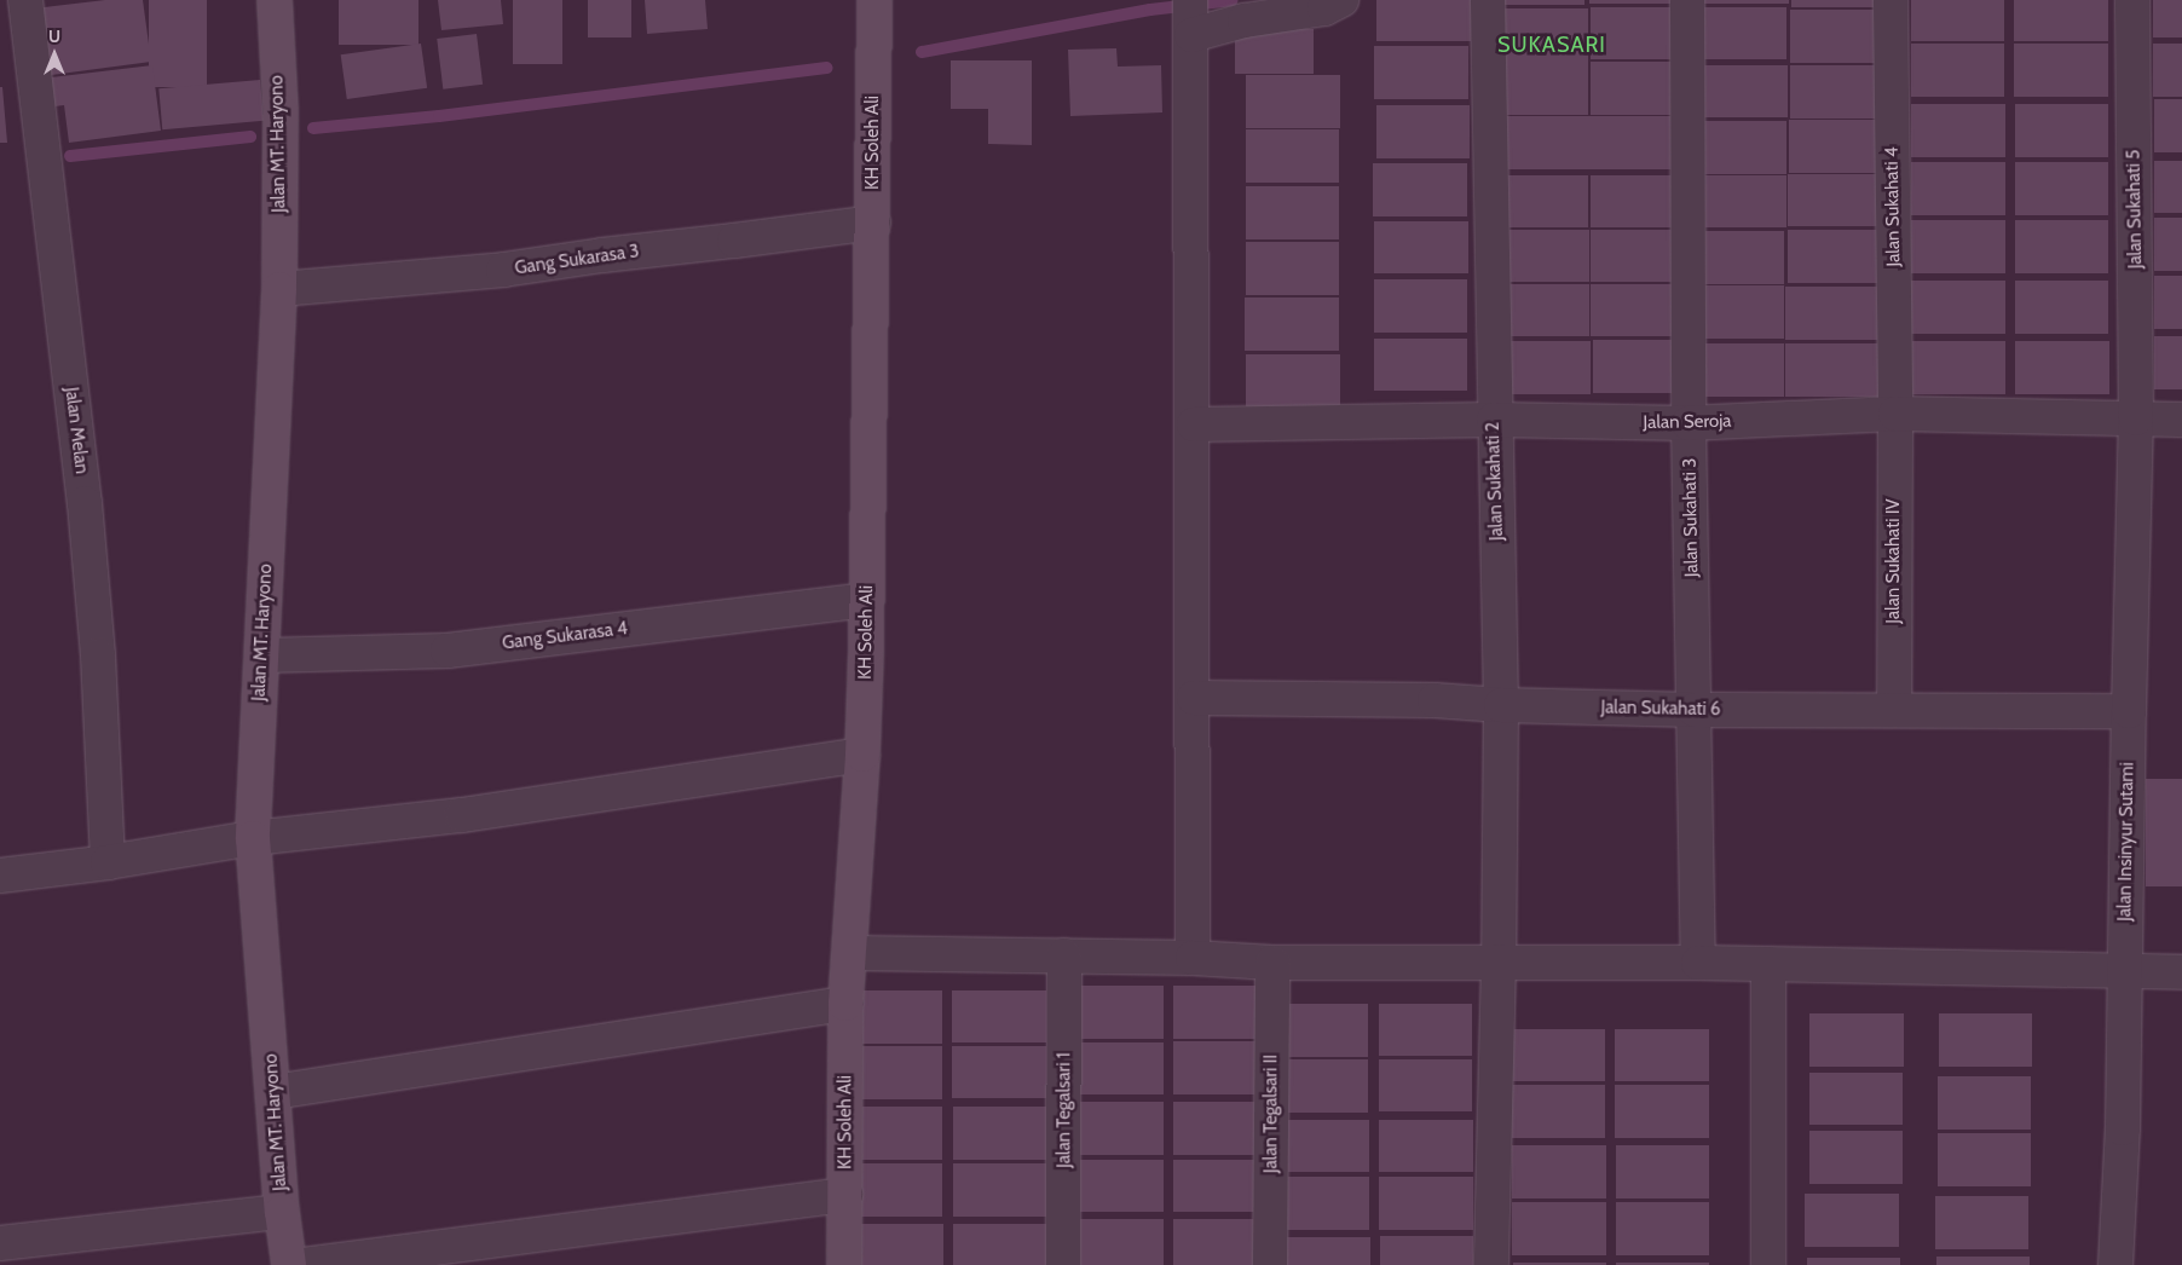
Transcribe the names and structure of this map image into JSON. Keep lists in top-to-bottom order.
{
  "streets": {
    "street": [
      "KH Soleh Ali",
      "Jalan MT. Haryono",
      "Jalan Sukahati 4",
      "Jalan Sukahati 5",
      "Gang Sukarasa 3",
      "Jalan Seroja",
      "Jalan Melan",
      "Jalan Sukahati 2",
      "Jalan Sukahati 3",
      "Jalan Sukahati IV",
      "Gang Sukarasa 4",
      "Jalan Sukahati 6",
      "Jalan Insinyur Sutami",
      "Jalan Tegalsari 1",
      "Jalan Tegalsari II"
    ]
  },
  "crossings": [
    ["KH Soleh Ali", "Gang Sukarasa 3"],
    ["KH Soleh Ali", "Gang Sukarasa 4"],
    ["Jalan MT. Haryono", "Gang Sukarasa 3"],
    ["Jalan MT. Haryono", "Gang Sukarasa 4"],
    ["Jalan Sukahati 4", "Jalan Seroja"],
    ["Jalan Sukahati 4", "Jalan Sukahati IV"],
    ["Jalan Sukahati 5", "Jalan Seroja"],
    ["Jalan Sukahati 5", "Jalan Insinyur Sutami"],
    ["Jalan Seroja", "Jalan Sukahati 2"],
    ["Jalan Seroja", "Jalan Sukahati 3"],
    ["Jalan Seroja", "Jalan Sukahati IV"],
    ["Jalan Seroja", "Jalan Insinyur Sutami"],
    ["Jalan Sukahati 2", "Jalan Sukahati 6"],
    ["Jalan Sukahati 3", "Jalan Sukahati 6"],
    ["Jalan Sukahati IV", "Jalan Sukahati 6"],
    ["Jalan Sukahati 6", "Jalan Insinyur Sutami"]
  ],
  "districts": ["SUKASARI"],
  "north": "top"
}
